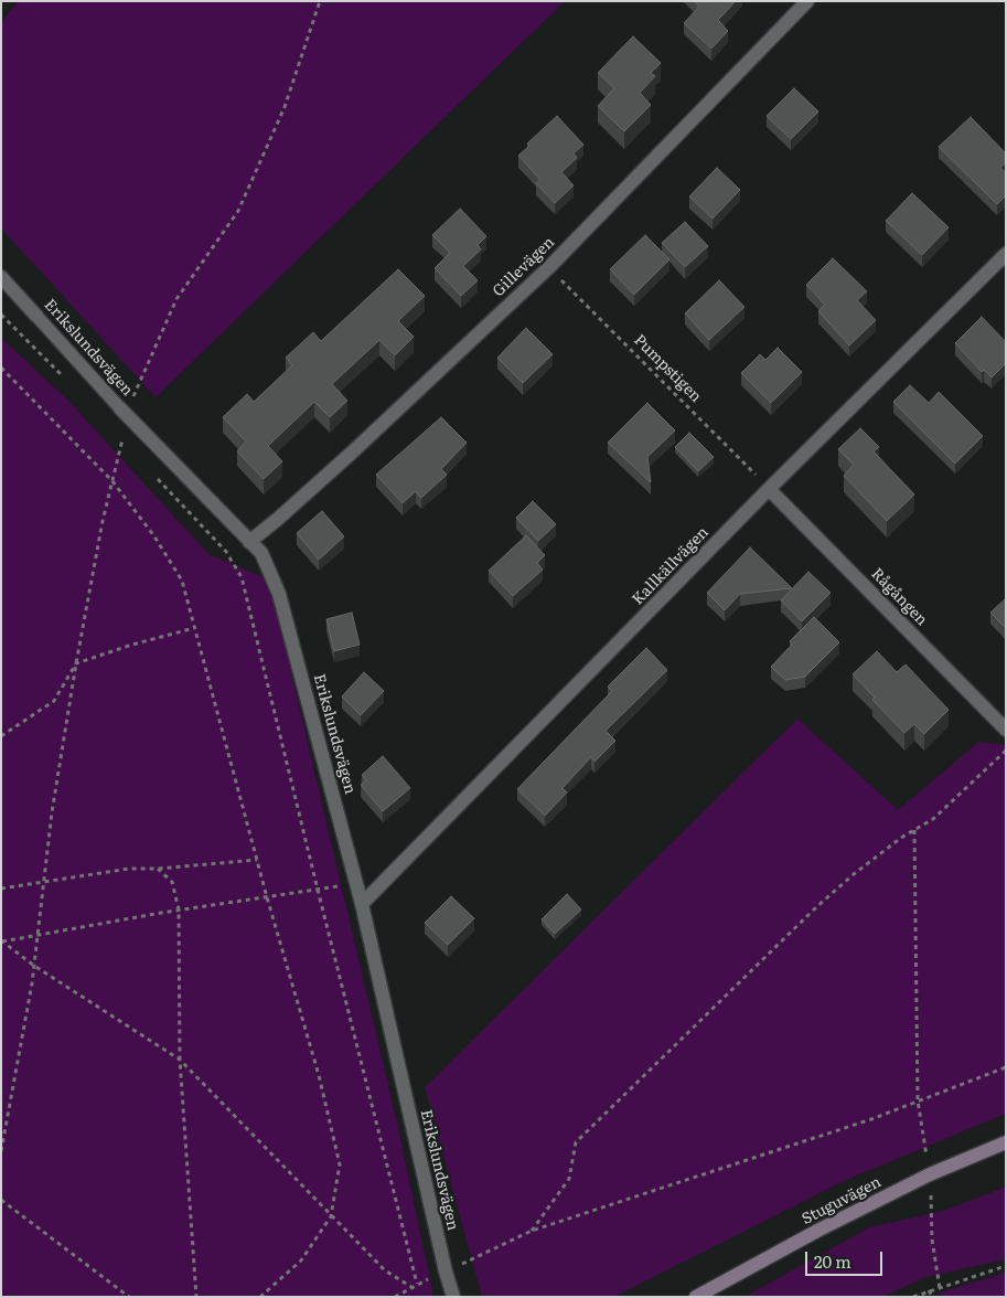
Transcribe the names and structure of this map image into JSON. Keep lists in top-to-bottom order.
{
  "streets": {
    "main road": ["Stuguvägen"],
    "street": [
      "Gillevägen",
      "Erikslundsvägen",
      "Kallkällvägen",
      "Rågången"
    ],
    "path": ["Pumpstigen"]
  },
  "crossings": [
    ["Gillevägen", "Erikslundsvägen"],
    ["Gillevägen", "Pumpstigen"],
    ["Erikslundsvägen", "Kallkällvägen"],
    ["Pumpstigen", "Kallkällvägen"],
    ["Pumpstigen", "Rågången"],
    ["Kallkällvägen", "Rågången"]
  ],
  "scale_bar": "20 m"
}
